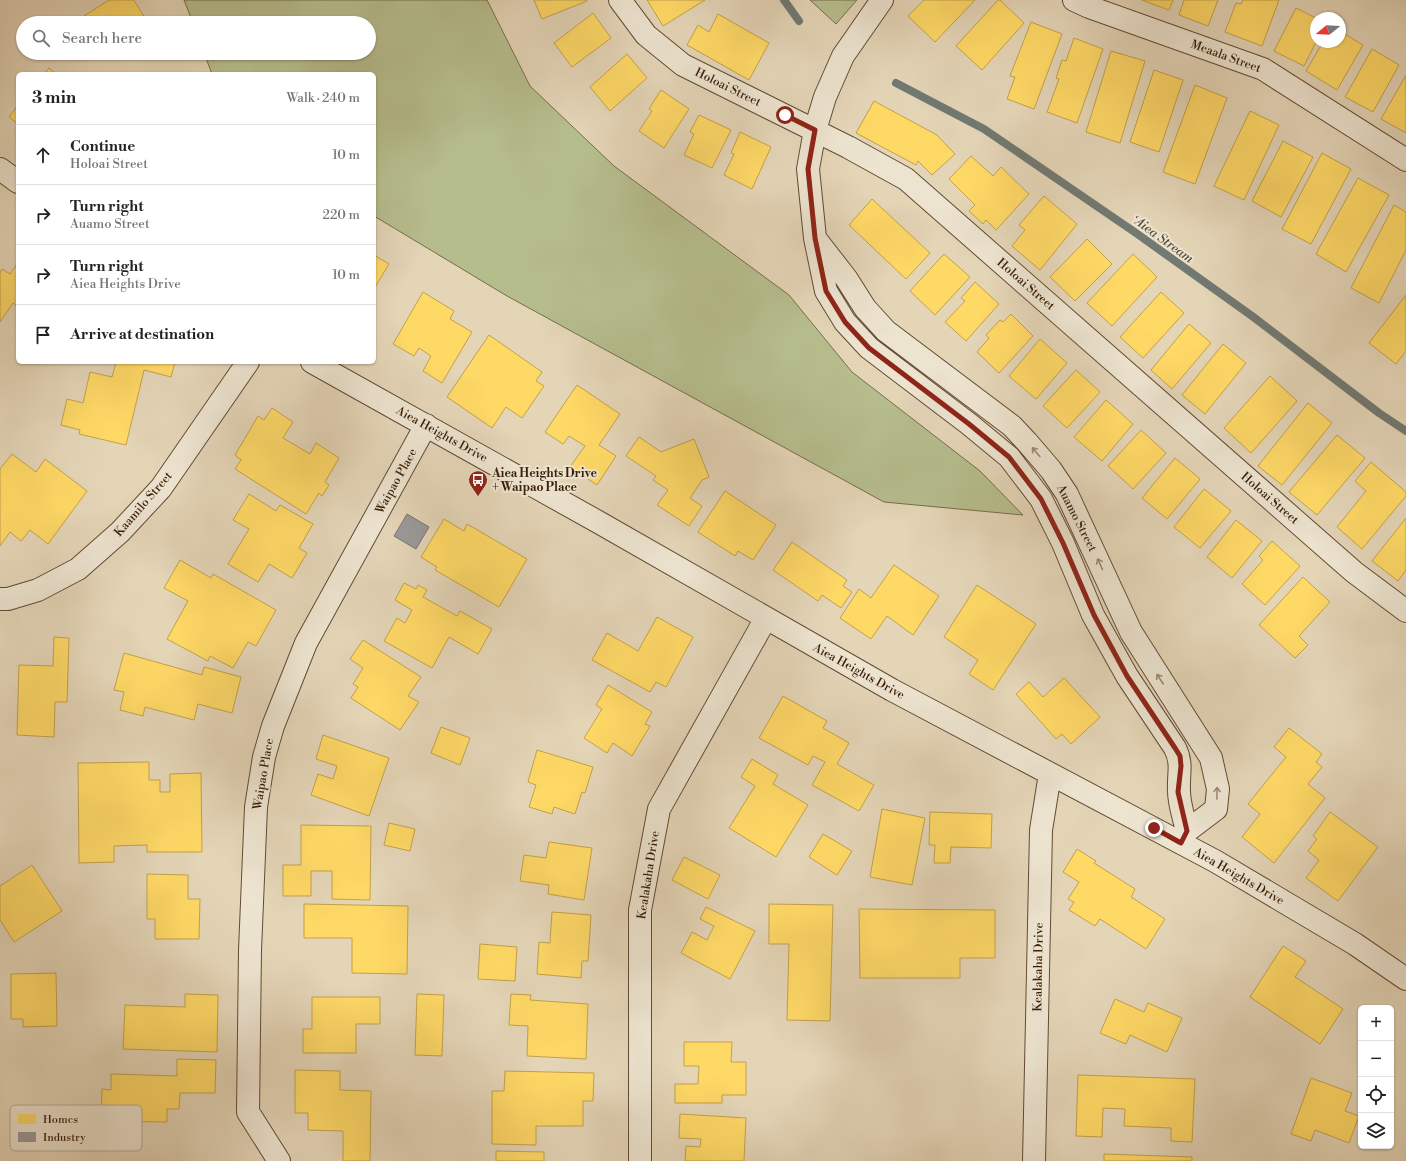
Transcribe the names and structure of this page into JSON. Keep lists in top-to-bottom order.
{
  "streets": {
    "street": [
      "Meaala Street",
      "Holoai Street",
      "Aiea Heights Drive",
      "Waipao Place",
      "Kaamilo Street",
      "Auamo Street",
      "Kealakaha Drive"
    ]
  },
  "crossings": [
    ["Holoai Street", "Auamo Street"],
    ["Aiea Heights Drive", "Waipao Place"],
    ["Aiea Heights Drive", "Auamo Street"],
    ["Aiea Heights Drive", "Kealakaha Drive"]
  ],
  "water": ["ʻAiea Stream"],
  "places": {
    "bus stop": ["Aiea Heights Drive + Waipao Place"]
  },
  "legend": ["Homes", "Industry"],
  "north": "left",
  "page": {
    "search": "Search here",
    "heading": ["3 min", "Walk · 240 m"],
    "list": [
      ["Continue", "Holoai Street", "10 m"],
      ["Turn right", "Auamo Street", "220 m"],
      ["Turn right", "Aiea Heights Drive", "10 m"],
      "Arrive at destination"
    ],
    "map_buttons": ["+", "−"]
  }
}
